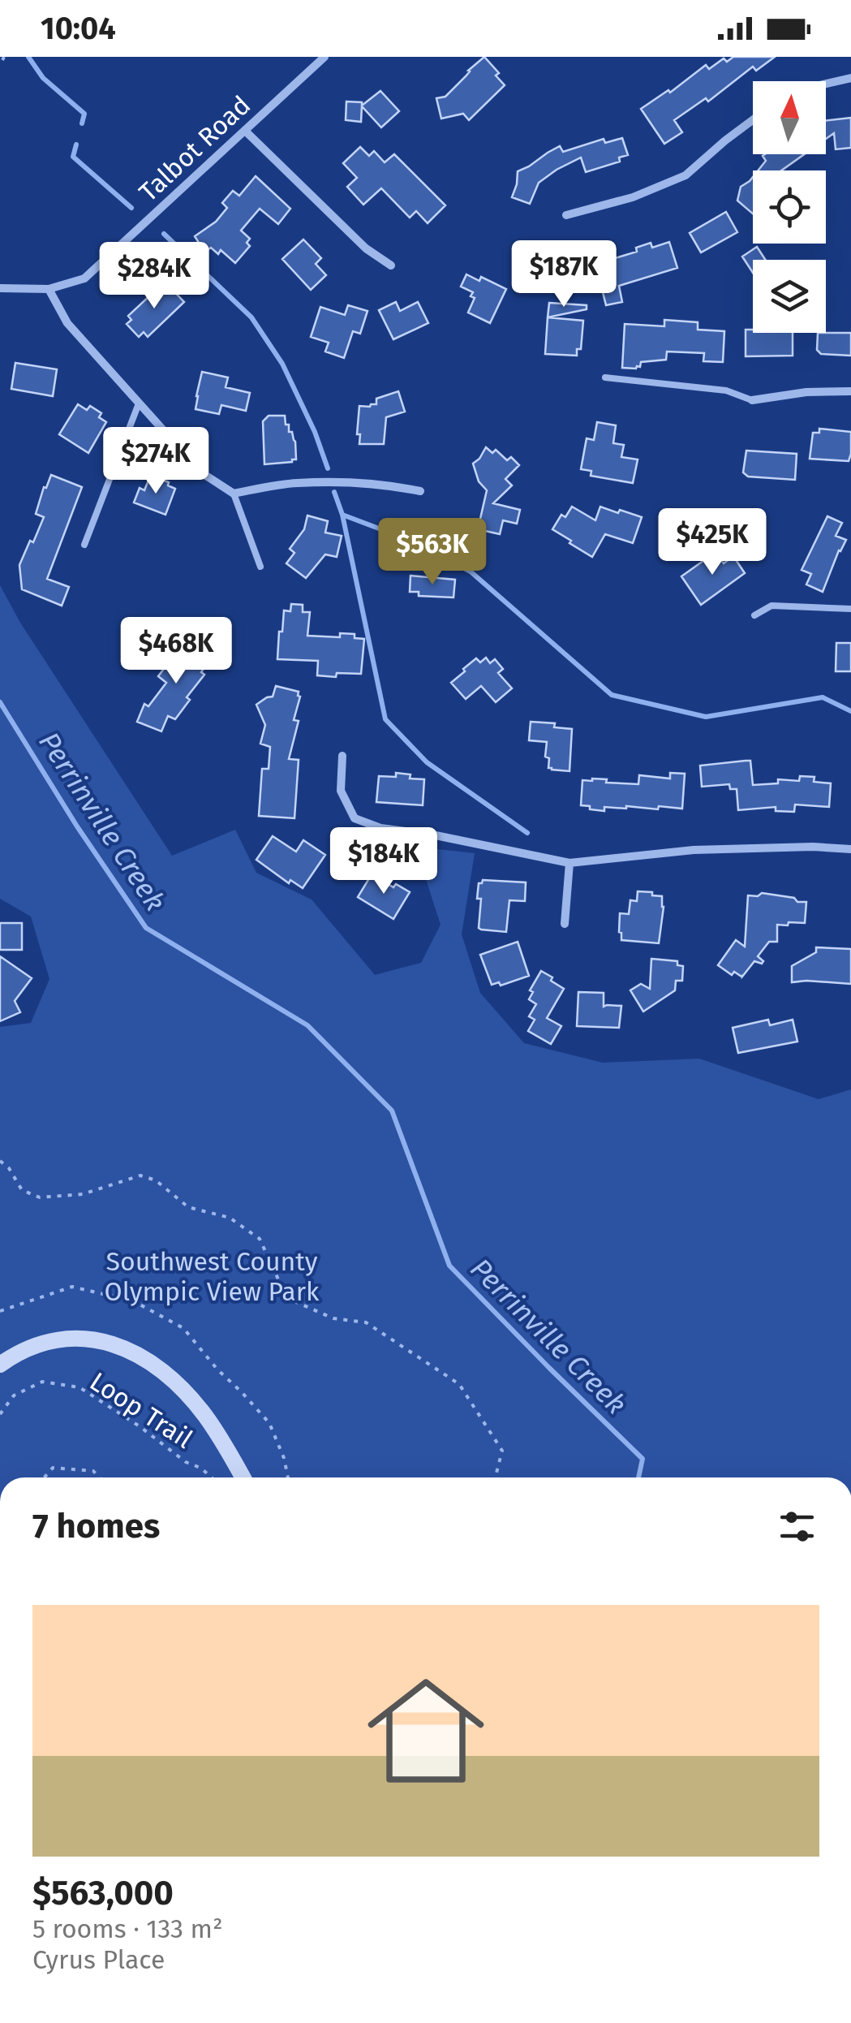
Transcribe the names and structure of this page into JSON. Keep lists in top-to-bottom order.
{
  "streets": {
    "street": ["Talbot Road"],
    "path": ["Loop Trail"]
  },
  "water": ["Perrinville Creek"],
  "parks": ["Southwest County Olympic View Park"],
  "north": "top",
  "page": {
    "status": "10:04",
    "price": [
      "$187K",
      "$284K",
      "$274K",
      "$425K",
      "$563K",
      "$468K",
      "$184K"
    ],
    "heading": "7 homes",
    "list": [
      {
        "name": "$563,000",
        "note": "5 rooms · 133 m² · Cyrus Place"
      }
    ]
  }
}
